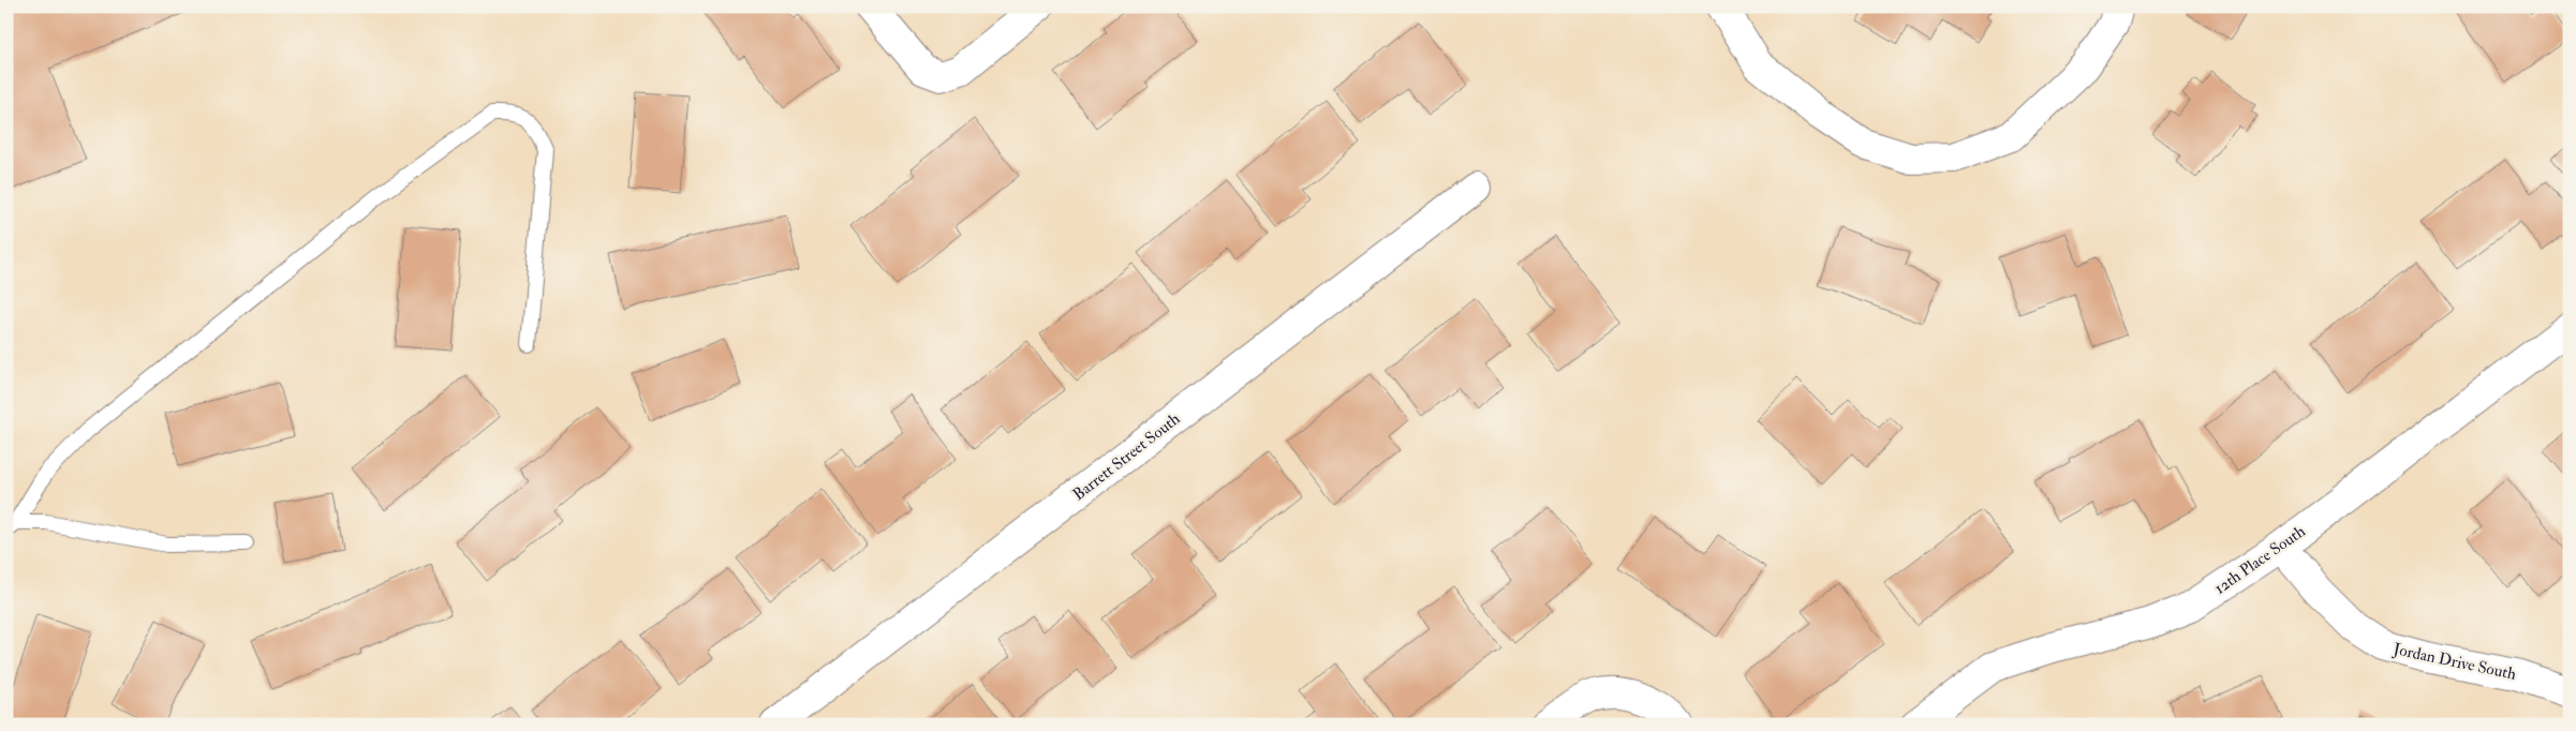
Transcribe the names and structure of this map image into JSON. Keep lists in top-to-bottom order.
{
  "streets": {
    "street": ["Barrett Street South", "12th Place South", "Jordan Drive South"]
  },
  "crossings": [
    ["12th Place South", "Jordan Drive South"]
  ]
}
